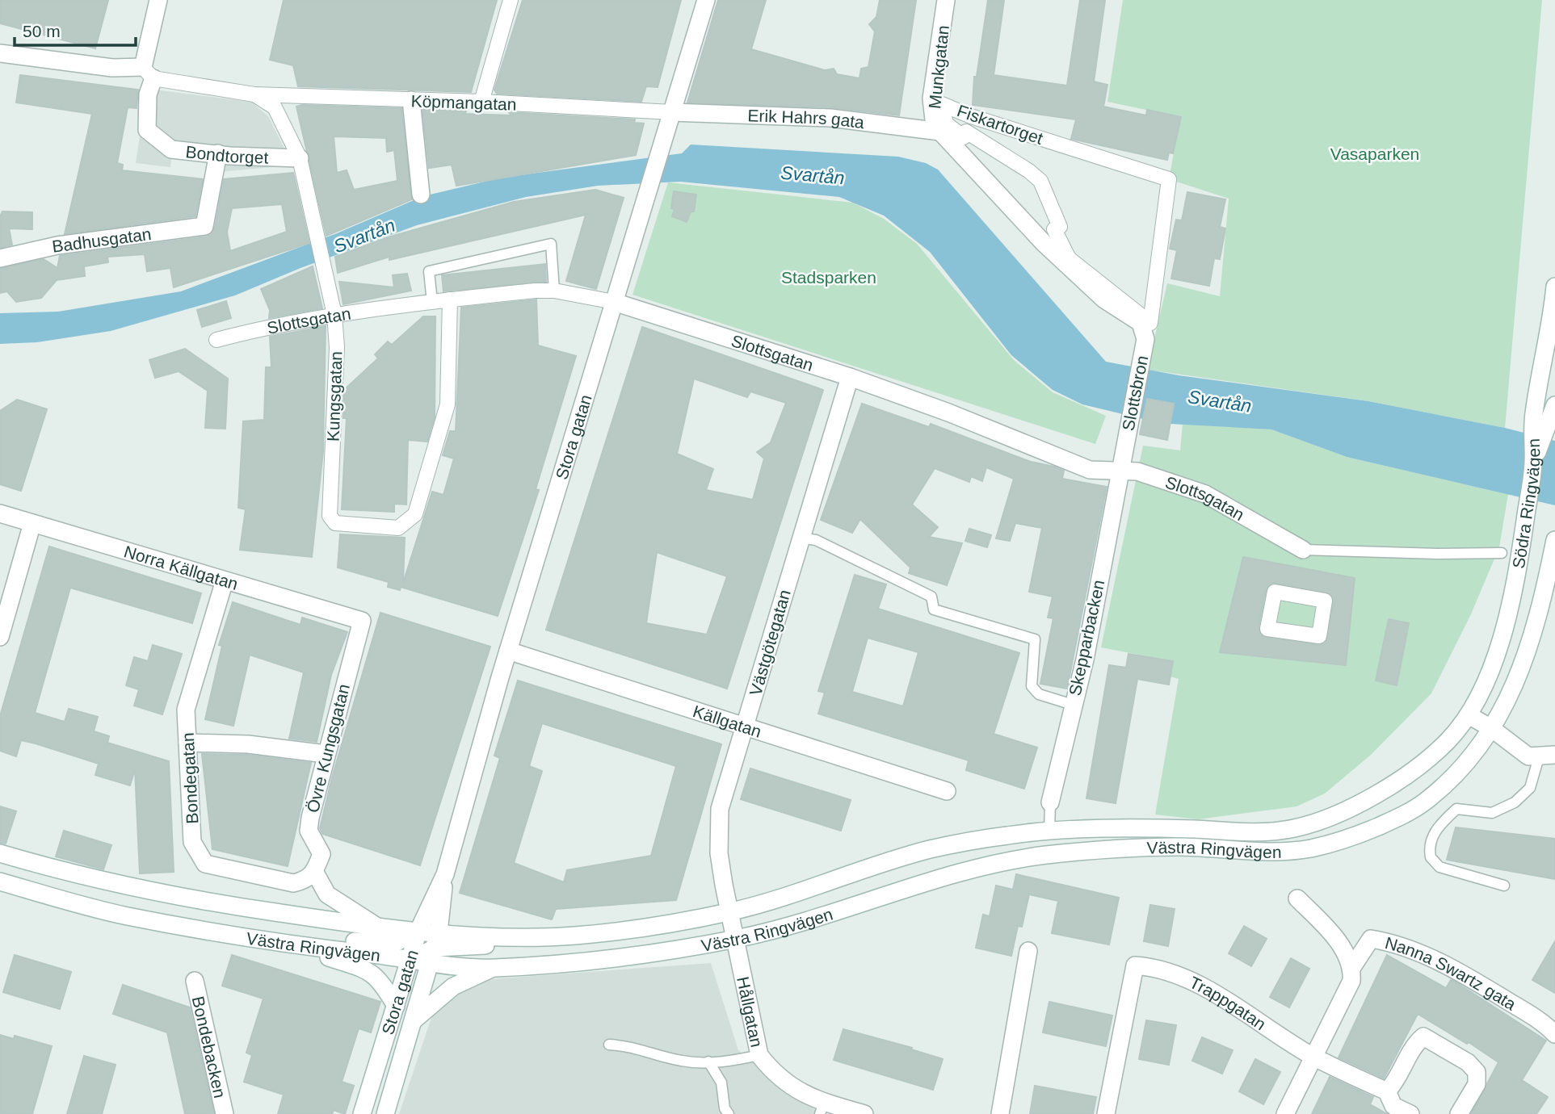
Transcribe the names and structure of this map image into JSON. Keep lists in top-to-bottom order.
{
  "streets": {
    "street": [
      "Munkgatan",
      "Köpmangatan",
      "Erik Hahrs gata",
      "Fiskartorget",
      "Bondtorget",
      "Badhusgatan",
      "Slottsgatan",
      "Slottsbron",
      "Kungsgatan",
      "Stora gatan",
      "Södra Ringvägen",
      "Norra Källgatan",
      "Skepparbacken",
      "Västgötegatan",
      "Källgatan",
      "Övre Kungsgatan",
      "Bondegatan",
      "Västra Ringvägen",
      "Nanna Swartz gata",
      "Trappgatan",
      "Hållgatan",
      "Bondebacken"
    ]
  },
  "crossings": [
    ["Munkgatan", "Erik Hahrs gata"],
    ["Munkgatan", "Fiskartorget"],
    ["Köpmangatan", "Erik Hahrs gata"],
    ["Köpmangatan", "Bondtorget"],
    ["Köpmangatan", "Kungsgatan"],
    ["Köpmangatan", "Stora gatan"],
    ["Erik Hahrs gata", "Fiskartorget"],
    ["Erik Hahrs gata", "Stora gatan"],
    ["Fiskartorget", "Slottsbron"],
    ["Bondtorget", "Badhusgatan"],
    ["Bondtorget", "Kungsgatan"],
    ["Slottsgatan", "Slottsbron"],
    ["Slottsgatan", "Kungsgatan"],
    ["Slottsgatan", "Stora gatan"],
    ["Slottsgatan", "Skepparbacken"],
    ["Slottsgatan", "Västgötegatan"],
    ["Slottsbron", "Skepparbacken"],
    ["Stora gatan", "Källgatan"],
    ["Stora gatan", "Västra Ringvägen"],
    ["Södra Ringvägen", "Västra Ringvägen"],
    ["Norra Källgatan", "Övre Kungsgatan"],
    ["Norra Källgatan", "Bondegatan"],
    ["Västgötegatan", "Källgatan"],
    ["Västgötegatan", "Västra Ringvägen"],
    ["Västgötegatan", "Hållgatan"],
    ["Övre Kungsgatan", "Bondegatan"],
    ["Västra Ringvägen", "Hållgatan"]
  ],
  "water": ["Svartån"],
  "parks": ["Vasaparken", "Stadsparken"],
  "scale_bar": "50 m"
}
